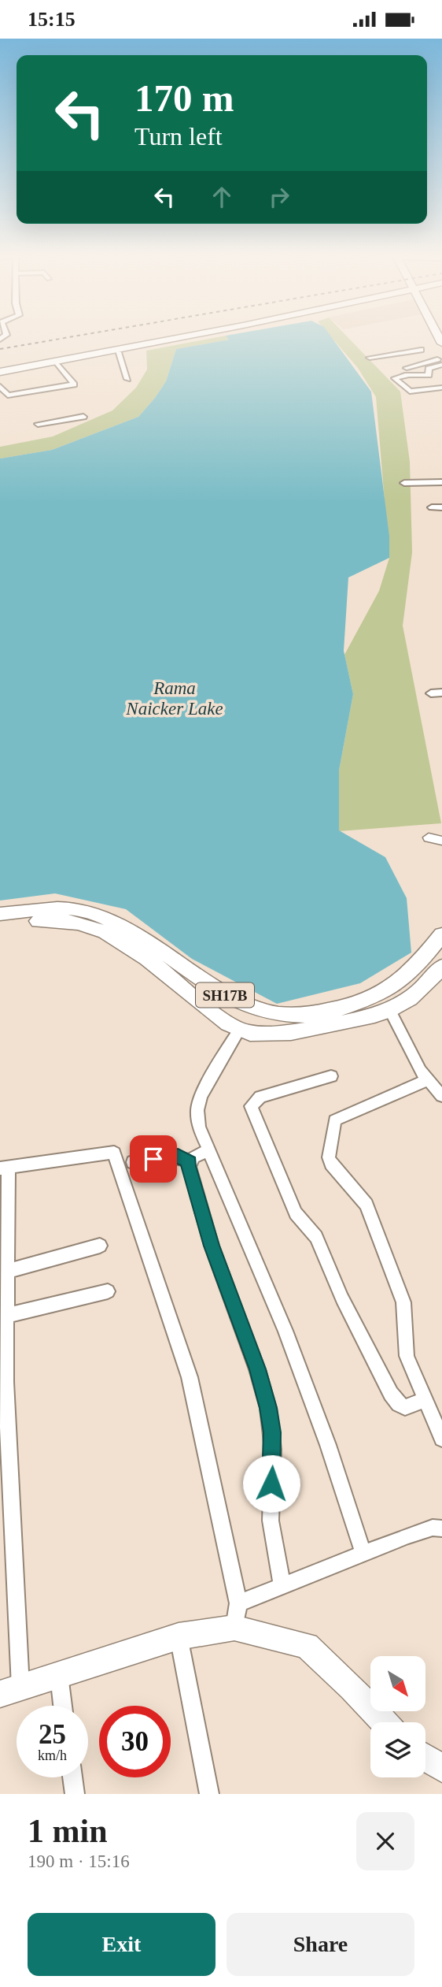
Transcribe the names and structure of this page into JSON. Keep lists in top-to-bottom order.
{
  "streets": {
    "main road": ["SH17B"]
  },
  "water": ["Rama Naicker Lake"],
  "north": "bottom right",
  "page": {
    "status": "15:15",
    "turn": ["170 m", "Turn left"],
    "speed": "25 km/h",
    "limit": "30",
    "heading": ["1 min", "190 m · 15:16"],
    "buttons": ["Exit", "Share"]
  }
}
